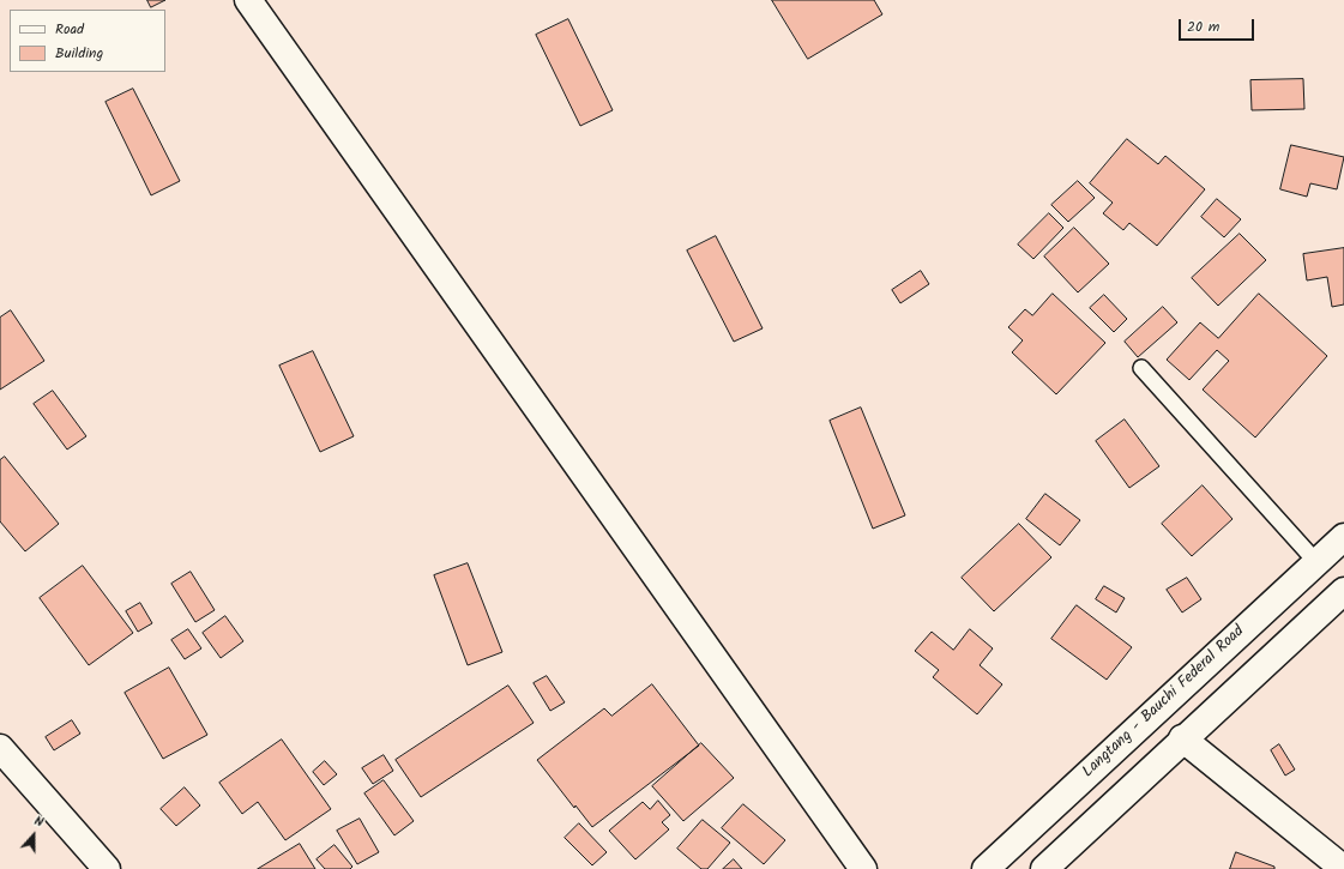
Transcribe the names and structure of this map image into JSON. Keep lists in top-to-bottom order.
{
  "streets": {
    "street": ["Langtang - Bauchi Federal Road"]
  },
  "legend": ["Road", "Building"],
  "scale_bar": "20 m",
  "north": "top"
}
